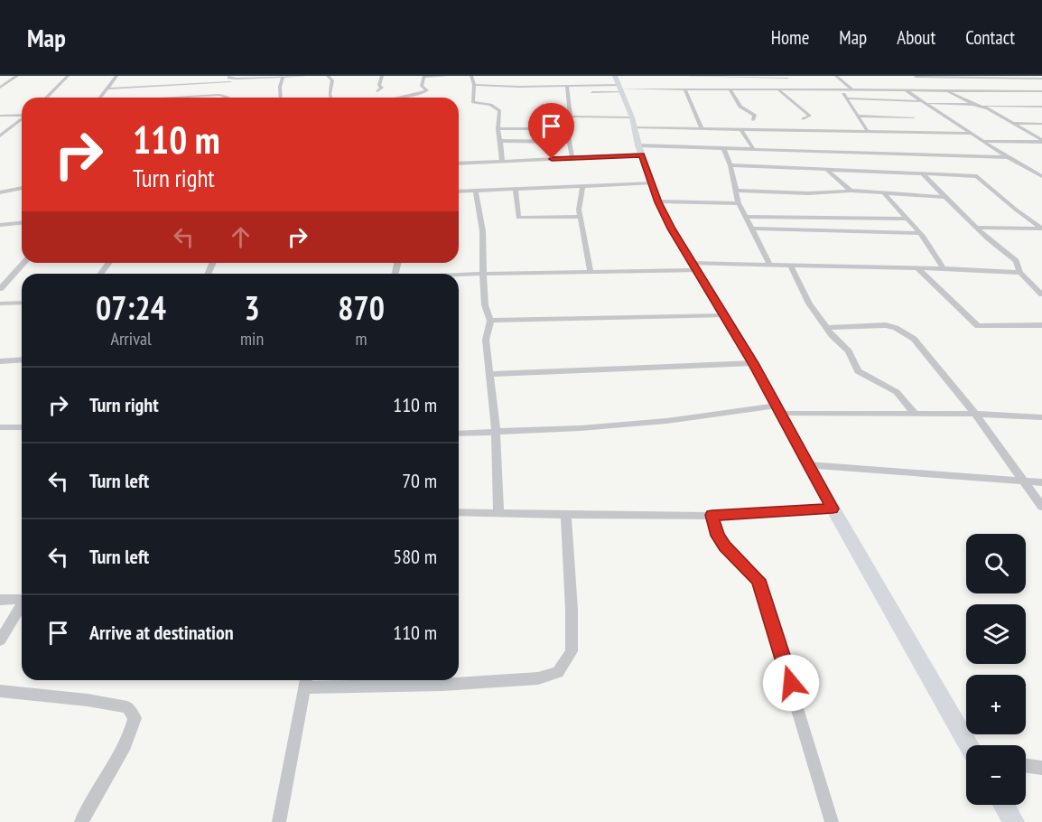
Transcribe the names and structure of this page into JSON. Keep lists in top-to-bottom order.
{
  "page": {
    "header": "Map",
    "nav": [
      "Home",
      "Map",
      "About",
      "Contact"
    ],
    "turn": ["110 m", "Turn right"],
    "eta": [
      "07:24",
      "Arrival",
      "3",
      "min",
      "870",
      "m"
    ],
    "list": [
      {
        "name": "Turn right",
        "value": "110 m"
      },
      {
        "name": "Turn left",
        "value": "70 m"
      },
      {
        "name": "Turn left",
        "value": "580 m"
      },
      {
        "name": "Arrive at destination",
        "value": "110 m"
      }
    ],
    "map_buttons": ["+", "−"]
  }
}
